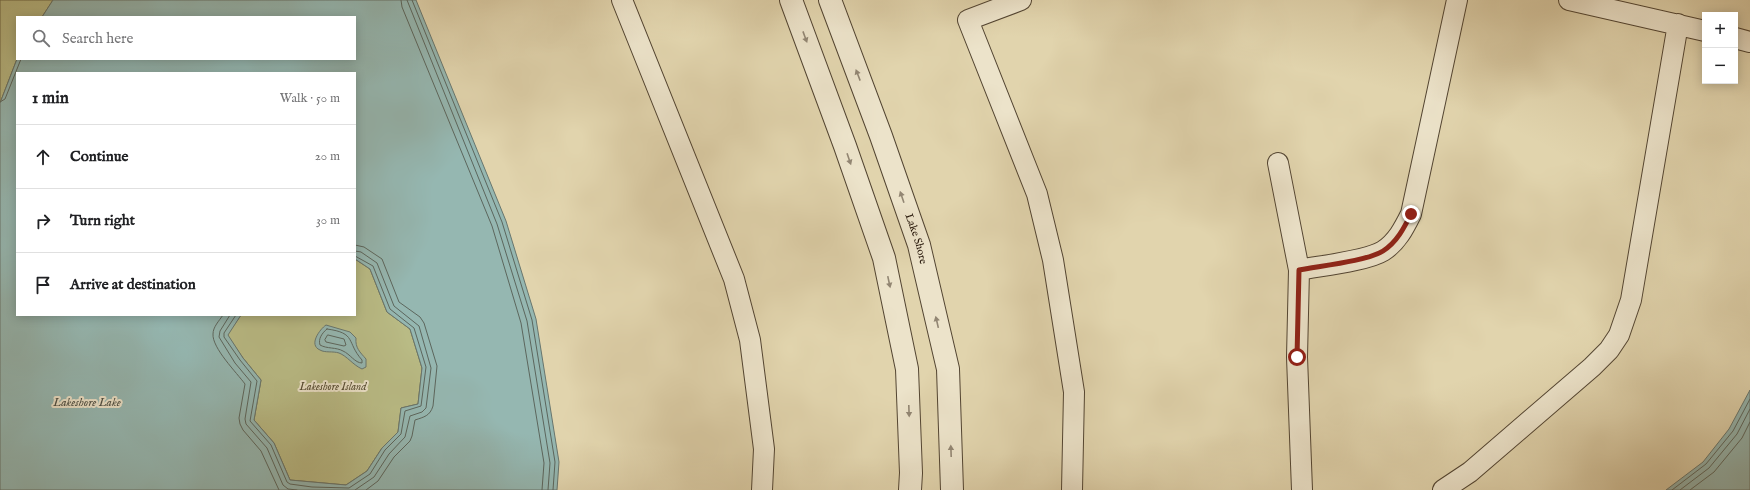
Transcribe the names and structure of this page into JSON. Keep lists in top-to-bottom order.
{
  "streets": {
    "street": ["Lake Shore"]
  },
  "water": ["Lakeshore Lake"],
  "parks": ["Lakeshore Island"],
  "page": {
    "map_buttons": ["+", "−"],
    "search": "Search here",
    "heading": ["1 min", "Walk · 50 m"],
    "list": [
      ["Continue", "20 m"],
      ["Turn right", "30 m"],
      "Arrive at destination"
    ]
  }
}
